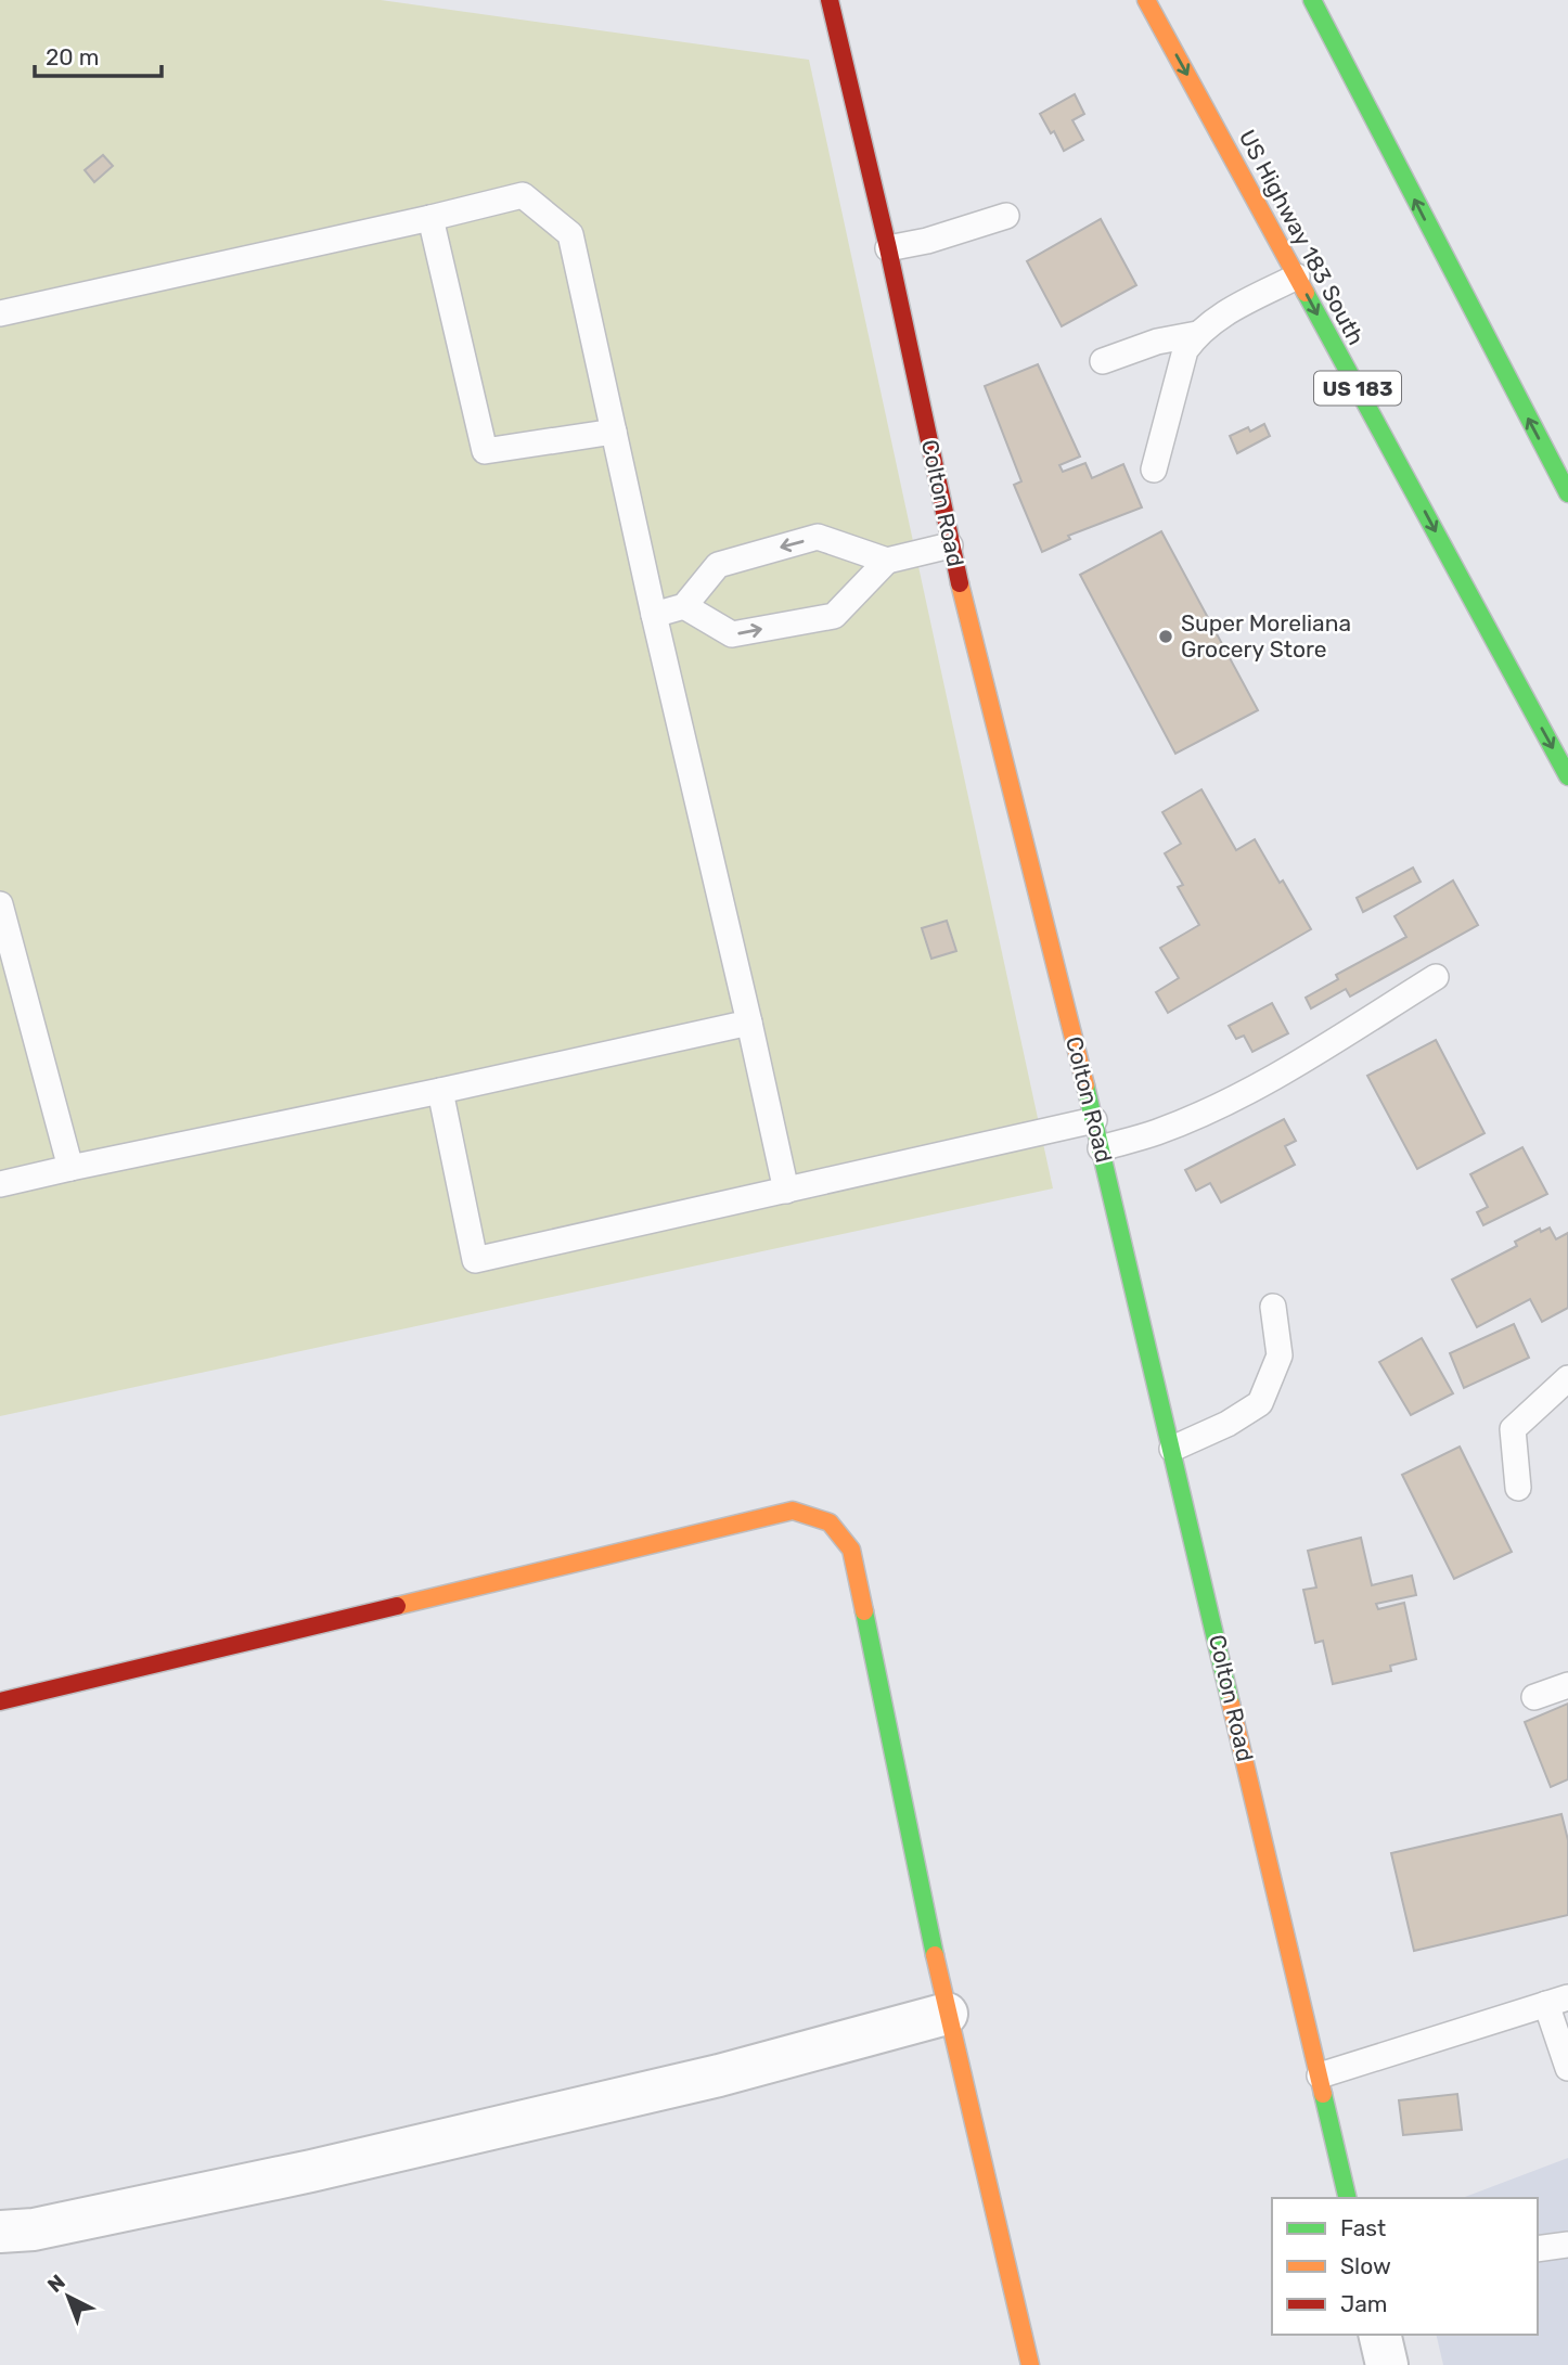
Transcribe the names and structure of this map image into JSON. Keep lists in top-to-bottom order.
{
  "streets": {
    "main road": ["US Highway 183 South", "US 183", "Colton Road"]
  },
  "places": ["Super Moreliana Grocery Store"],
  "legend": ["Fast", "Slow", "Jam"],
  "scale_bar": "20 m",
  "north": "top left"
}
